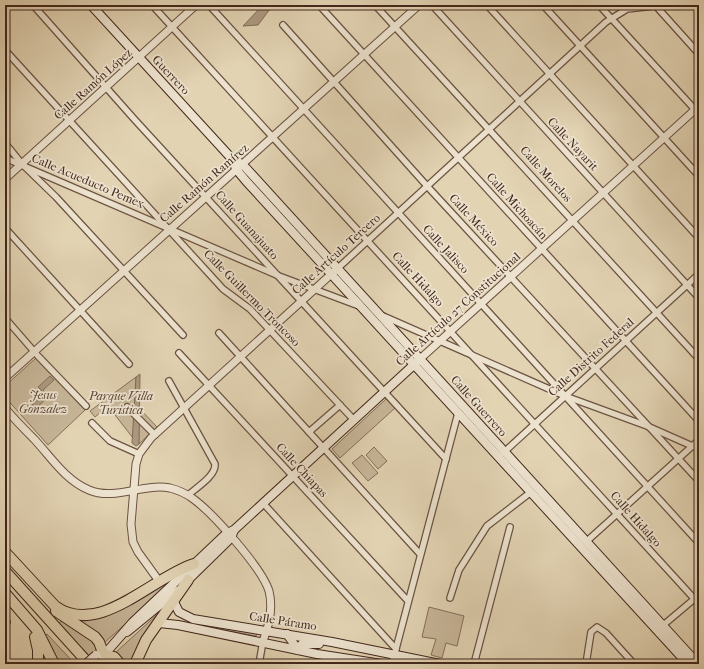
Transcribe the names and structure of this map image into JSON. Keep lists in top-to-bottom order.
{
  "streets": {
    "main road": [
      "Guerrero",
      "Calle Artículo 27 Constitucional",
      "Calle Guerrero",
      "Calle Páramo"
    ],
    "street": [
      "Calle Ramón López",
      "Calle Nayarit",
      "Calle Morelos",
      "Calle Acueducto Pemex",
      "Calle Ramón Ramírez",
      "Calle Michoacán",
      "Calle México",
      "Calle Guanajuato",
      "Calle Jalisco",
      "Calle Artículo Tercero",
      "Calle Hidalgo",
      "Calle Guillermo Troncoso",
      "Calle Distrito Federal",
      "Calle Chiapas"
    ]
  },
  "crossings": [
    ["Guerrero", "Calle Ramón López"],
    ["Guerrero", "Calle Ramón Ramírez"],
    ["Guerrero", "Calle Guerrero"],
    ["Calle Ramón López", "Calle Acueducto Pemex"],
    ["Calle Ramón López", "Calle Guanajuato"],
    ["Calle Ramón López", "Calle Hidalgo"],
    ["Calle Ramón López", "Calle Guillermo Troncoso"],
    ["Calle Nayarit", "Calle Artículo Tercero"],
    ["Calle Nayarit", "Calle Artículo 27 Constitucional"],
    ["Calle Nayarit", "Calle Distrito Federal"],
    ["Calle Morelos", "Calle Ramón Ramírez"],
    ["Calle Morelos", "Calle Artículo Tercero"],
    ["Calle Morelos", "Calle Artículo 27 Constitucional"],
    ["Calle Morelos", "Calle Distrito Federal"],
    ["Calle Acueducto Pemex", "Calle Ramón Ramírez"],
    ["Calle Acueducto Pemex", "Calle Guanajuato"],
    ["Calle Acueducto Pemex", "Calle Artículo Tercero"],
    ["Calle Acueducto Pemex", "Calle Guillermo Troncoso"],
    ["Calle Acueducto Pemex", "Calle Guerrero"],
    ["Calle Ramón Ramírez", "Calle Michoacán"],
    ["Calle Ramón Ramírez", "Calle México"],
    ["Calle Ramón Ramírez", "Calle Guanajuato"],
    ["Calle Ramón Ramírez", "Calle Jalisco"],
    ["Calle Ramón Ramírez", "Calle Hidalgo"],
    ["Calle Ramón Ramírez", "Calle Guillermo Troncoso"],
    ["Calle Ramón Ramírez", "Calle Guerrero"],
    ["Calle Michoacán", "Calle Artículo Tercero"],
    ["Calle Michoacán", "Calle Artículo 27 Constitucional"],
    ["Calle Michoacán", "Calle Distrito Federal"],
    ["Calle México", "Calle Artículo Tercero"],
    ["Calle México", "Calle Artículo 27 Constitucional"],
    ["Calle México", "Calle Distrito Federal"],
    ["Calle Guanajuato", "Calle Artículo Tercero"],
    ["Calle Guanajuato", "Calle Artículo 27 Constitucional"],
    ["Calle Jalisco", "Calle Artículo Tercero"],
    ["Calle Jalisco", "Calle Artículo 27 Constitucional"],
    ["Calle Jalisco", "Calle Distrito Federal"],
    ["Calle Artículo Tercero", "Calle Hidalgo"],
    ["Calle Artículo Tercero", "Calle Guillermo Troncoso"],
    ["Calle Artículo Tercero", "Calle Guerrero"],
    ["Calle Artículo Tercero", "Calle Chiapas"],
    ["Calle Hidalgo", "Calle Artículo 27 Constitucional"],
    ["Calle Hidalgo", "Calle Distrito Federal"],
    ["Calle Guillermo Troncoso", "Calle Artículo 27 Constitucional"],
    ["Calle Artículo 27 Constitucional", "Calle Guerrero"],
    ["Calle Artículo 27 Constitucional", "Calle Chiapas"],
    ["Calle Distrito Federal", "Calle Guerrero"]
  ],
  "parks": ["Jesus Gonzalez", "Parque Villa Turistica"]
}
